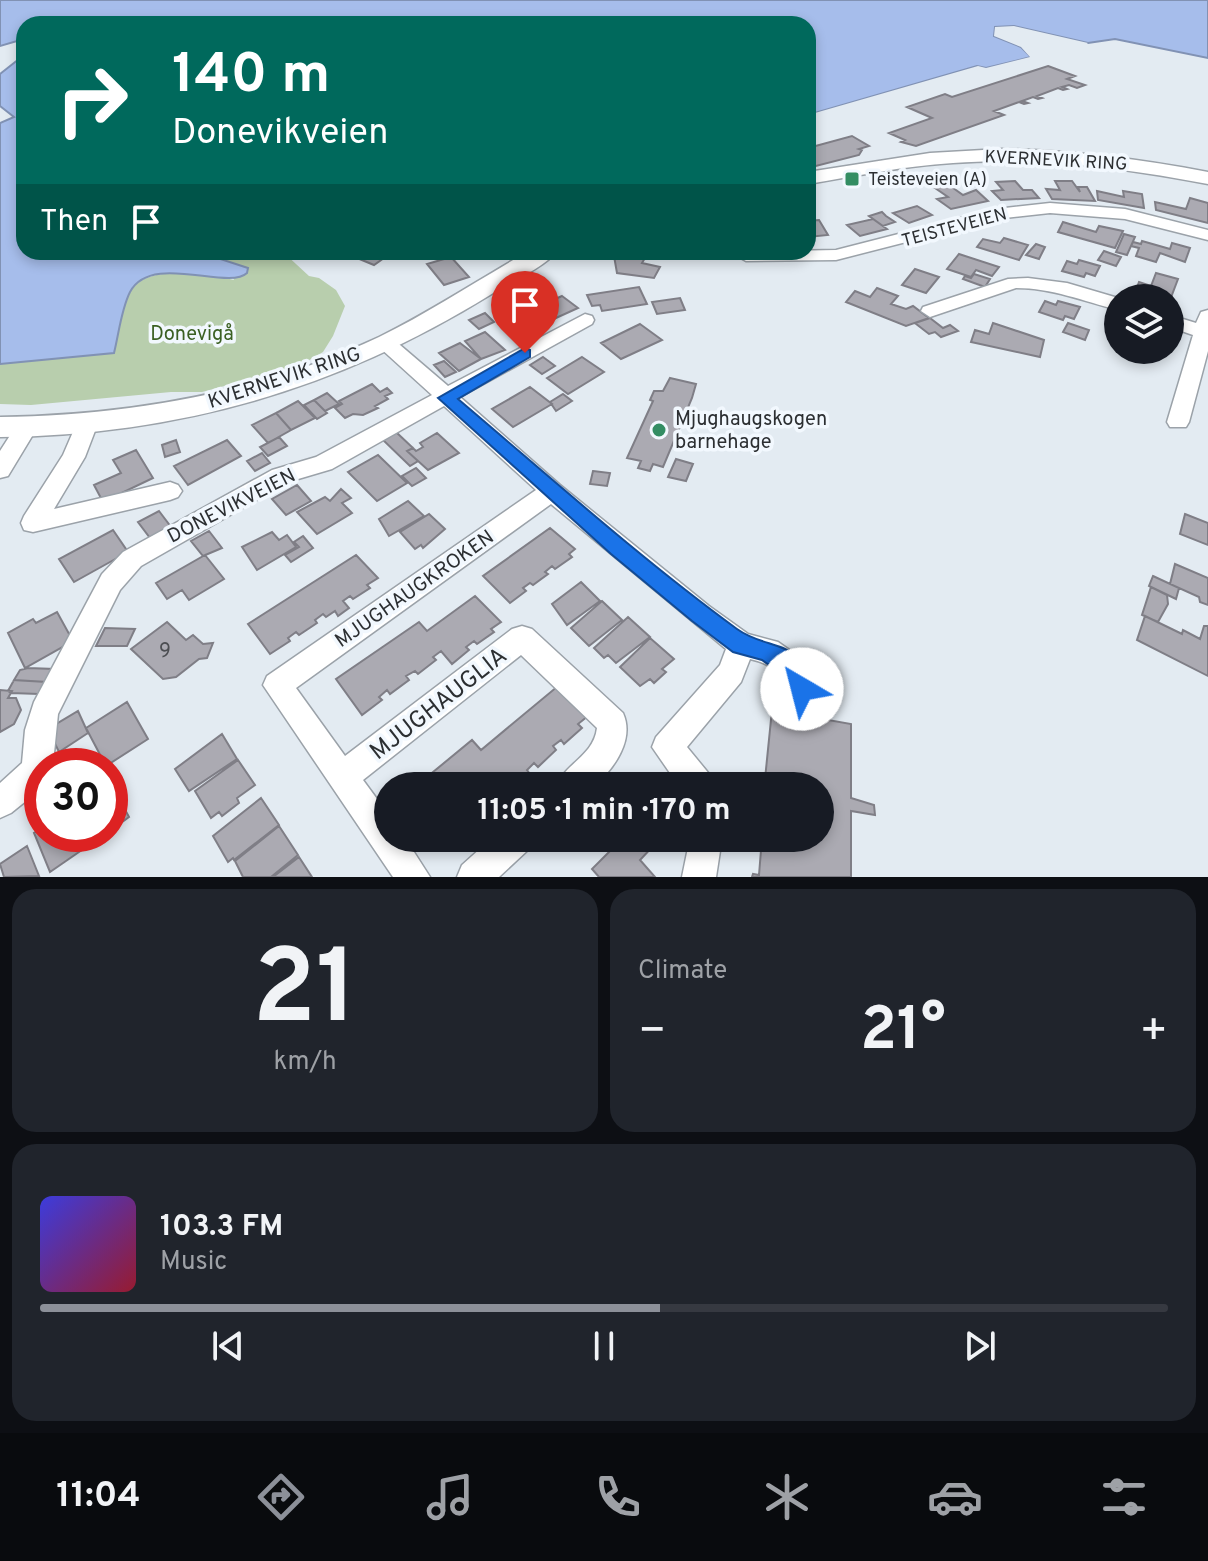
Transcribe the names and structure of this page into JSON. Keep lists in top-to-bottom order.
{
  "streets": {
    "main road": ["KVERNEVIK RING"],
    "street": [
      "TEISTEVEIEN",
      "DONEVIKVEIEN",
      "MJUGHAUGKROKEN",
      "MJUGHAUGLIA"
    ]
  },
  "crossings": [
    ["MJUGHAUGKROKEN", "MJUGHAUGLIA"]
  ],
  "parks": ["Donevigå"],
  "places": {
    "transit": ["Teisteveien (A)"],
    "other": ["Mjughaugskogen barnehage"]
  },
  "house_numbers": ["9"],
  "page": {
    "turn": ["140 m", "Donevikveien"],
    "then": "Then",
    "limit": "30",
    "trip": "11:05 · 1 min · 170 m",
    "tile": [
      ["21", "km/h"],
      "Climate"
    ],
    "heat": ["−", "21°", "+"],
    "song": ["103.3 FM", "Music"],
    "tabs": "11:04"
  }
}
